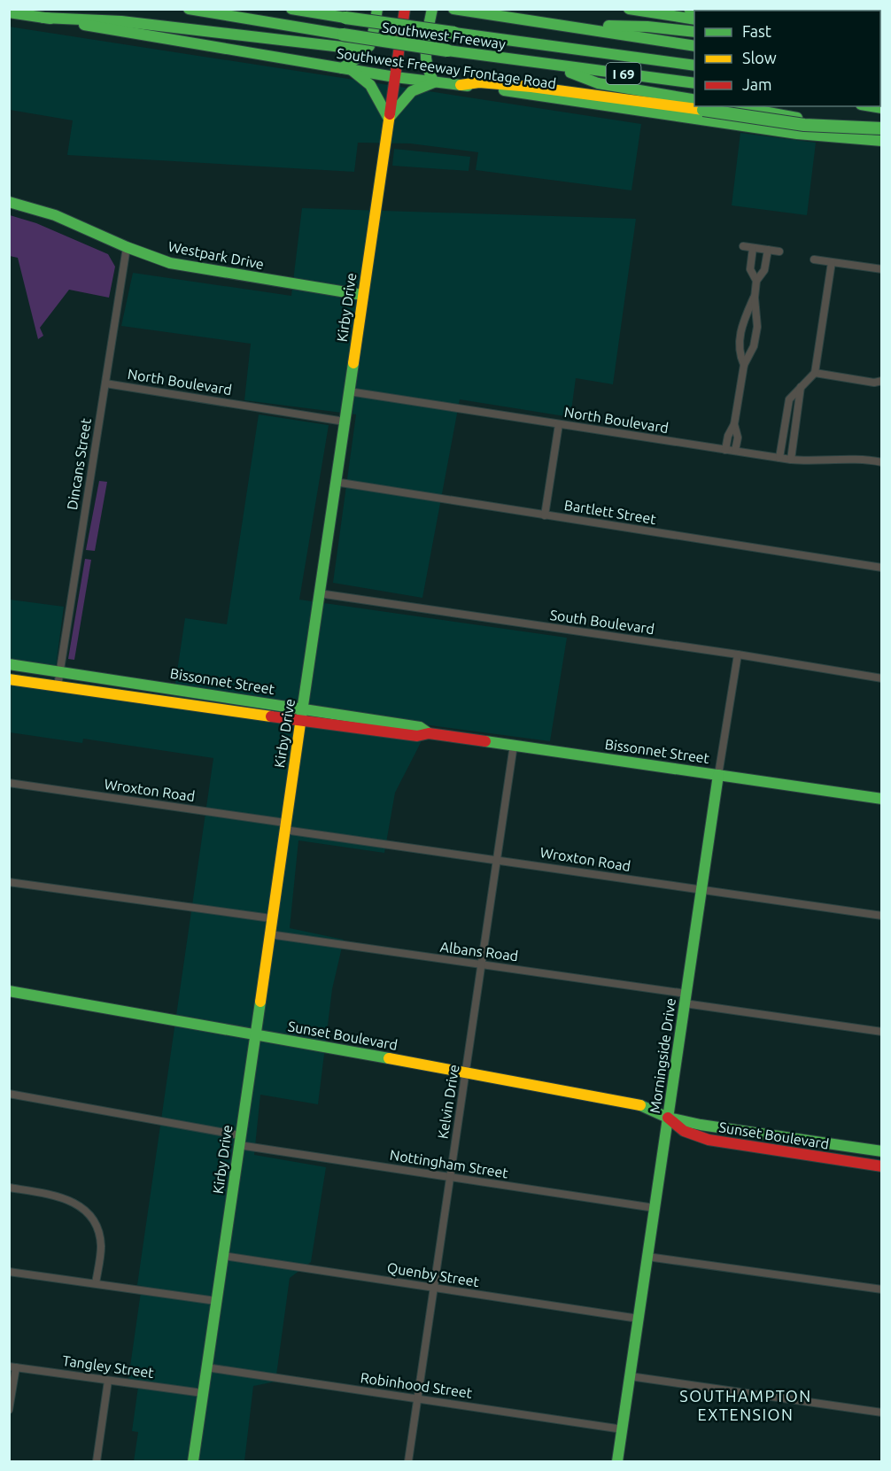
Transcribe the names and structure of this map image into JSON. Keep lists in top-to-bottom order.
{
  "streets": {
    "main road": [
      "Southwest Freeway",
      "Southwest Freeway Frontage Road",
      "I 69",
      "Westpark Drive",
      "Kirby Drive",
      "Bissonnet Street",
      "Sunset Boulevard",
      "Morningside Drive"
    ],
    "street": [
      "North Boulevard",
      "Dincans Street",
      "Bartlett Street",
      "South Boulevard",
      "Wroxton Road",
      "Albans Road",
      "Kelvin Drive",
      "Nottingham Street",
      "Quenby Street",
      "Tangley Street",
      "Robinhood Street"
    ]
  },
  "crossings": [
    ["Southwest Freeway Frontage Road", "Kirby Drive"],
    ["Westpark Drive", "Kirby Drive"],
    ["Westpark Drive", "Dincans Street"],
    ["Kirby Drive", "North Boulevard"],
    ["Kirby Drive", "Bartlett Street"],
    ["Kirby Drive", "South Boulevard"],
    ["Kirby Drive", "Bissonnet Street"],
    ["Kirby Drive", "Wroxton Road"],
    ["Kirby Drive", "Albans Road"],
    ["Kirby Drive", "Sunset Boulevard"],
    ["Kirby Drive", "Nottingham Street"],
    ["Kirby Drive", "Quenby Street"],
    ["Kirby Drive", "Tangley Street"],
    ["Kirby Drive", "Robinhood Street"],
    ["North Boulevard", "Dincans Street"],
    ["Dincans Street", "Bissonnet Street"],
    ["South Boulevard", "Morningside Drive"],
    ["Bissonnet Street", "Morningside Drive"],
    ["Bissonnet Street", "Kelvin Drive"],
    ["Wroxton Road", "Morningside Drive"],
    ["Wroxton Road", "Kelvin Drive"],
    ["Albans Road", "Morningside Drive"],
    ["Albans Road", "Kelvin Drive"],
    ["Sunset Boulevard", "Morningside Drive"],
    ["Sunset Boulevard", "Kelvin Drive"],
    ["Morningside Drive", "Nottingham Street"],
    ["Morningside Drive", "Quenby Street"],
    ["Morningside Drive", "Robinhood Street"],
    ["Kelvin Drive", "Nottingham Street"],
    ["Kelvin Drive", "Quenby Street"],
    ["Kelvin Drive", "Robinhood Street"]
  ],
  "districts": ["SOUTHAMPTON EXTENSION"],
  "legend": ["Fast", "Slow", "Jam"]
}
